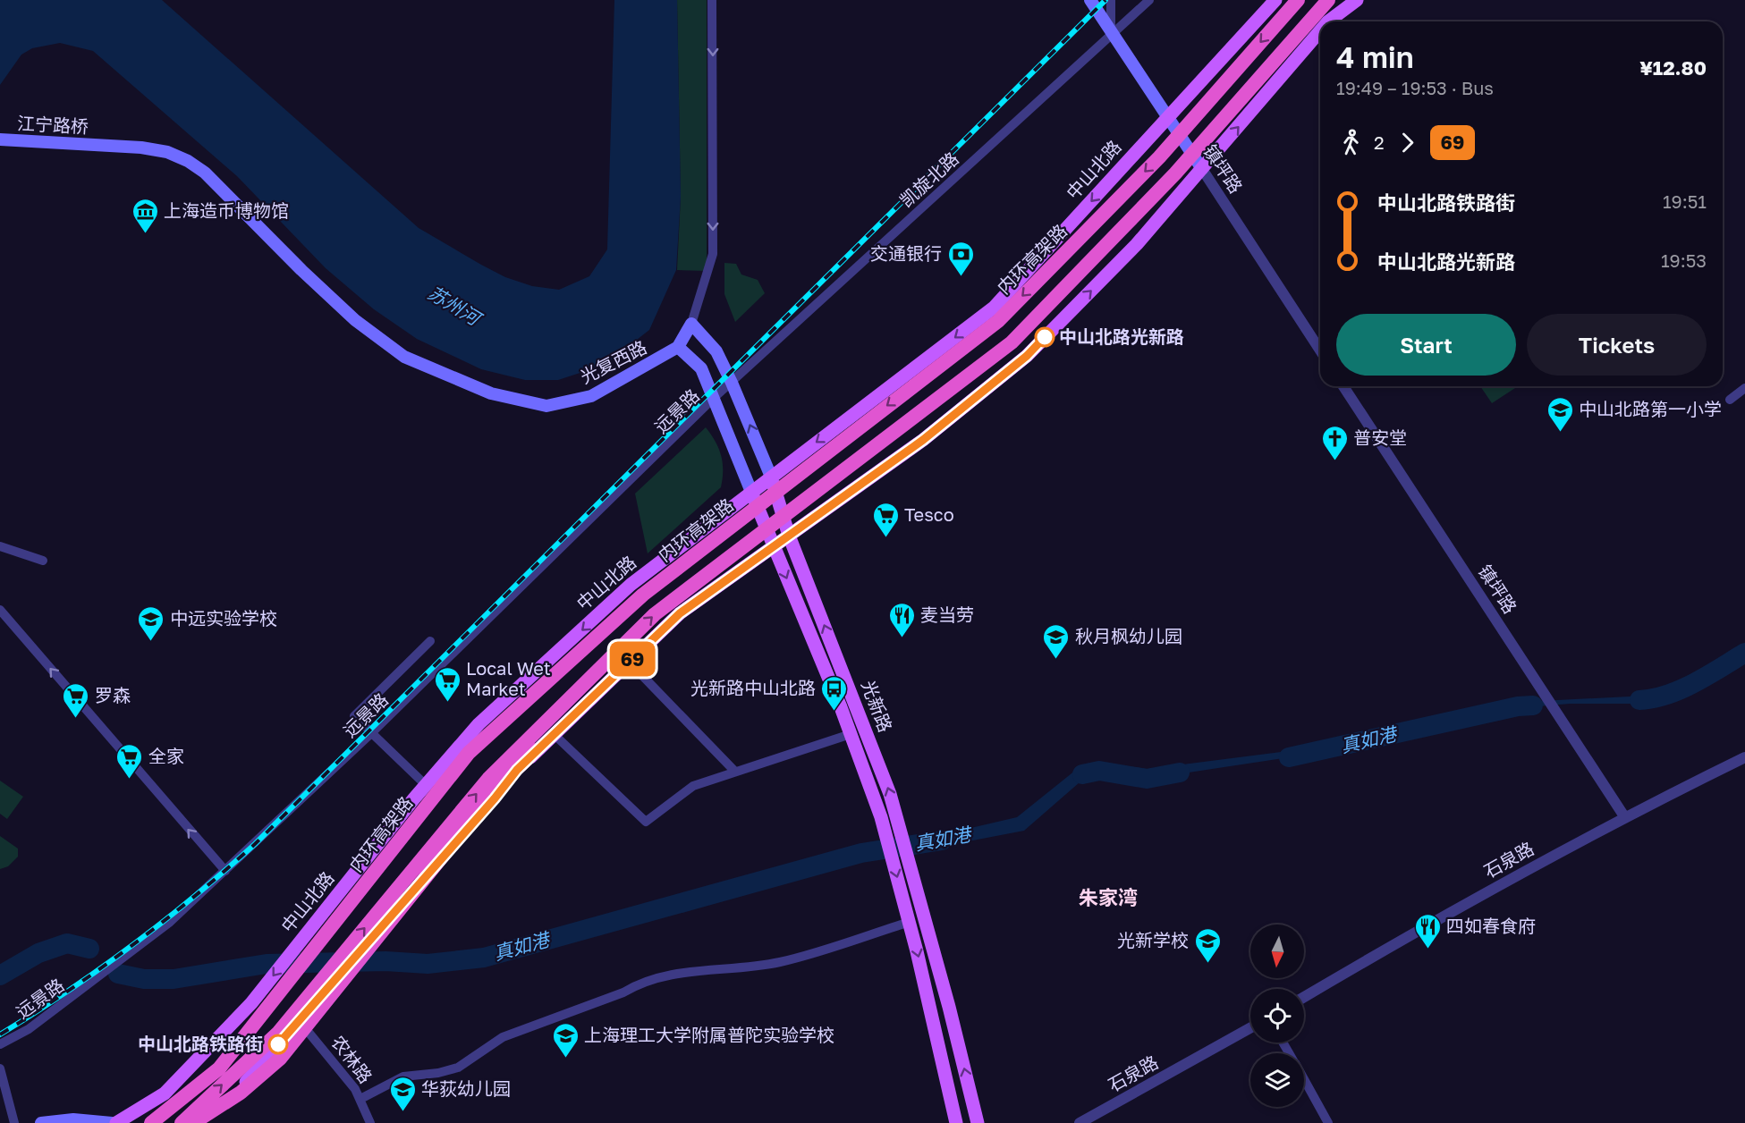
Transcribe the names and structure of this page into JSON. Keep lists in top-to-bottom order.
{
  "streets": {
    "highway": ["内环高架路"],
    "main road": [
      "江宁路桥",
      "镇坪路",
      "中山北路",
      "光复西路",
      "光新路"
    ],
    "street": [
      "凯旋北路",
      "远景路",
      "石泉路",
      "农林路"
    ]
  },
  "crossings": [
    ["江宁路桥", "光复西路"],
    ["镇坪路", "中山北路"],
    ["镇坪路", "凯旋北路"],
    ["镇坪路", "石泉路"],
    ["中山北路", "光新路"],
    ["凯旋北路", "远景路"],
    ["凯旋北路", "光新路"],
    ["光复西路", "光新路"],
    ["远景路", "光新路"]
  ],
  "districts": ["朱家湾"],
  "water": ["苏州河", "真如港"],
  "places": {
    "museum": ["上海造币博物馆"],
    "bank": ["交通银行"],
    "other": ["中山北路光新路", "中山北路铁路街"],
    "school or university": [
      "中山北路第一小学",
      "中远实验学校",
      "秋月枫幼儿园",
      "光新学校",
      "上海理工大学附属普陀实验学校",
      "华荻幼儿园"
    ],
    "church": ["普安堂"],
    "supermarket": [
      "Tesco",
      "Local Wet Market",
      "罗森",
      "全家"
    ],
    "restaurant": ["麦当劳", "四如春食府"],
    "bus stop": ["光新路中山北路"]
  },
  "lines": ["bus line 69"],
  "north": "bottom",
  "page": {
    "on_map": "69",
    "heading": ["4 min", "19:49 – 19:53 · Bus", "¥12.80"],
    "legs": ["2", "69"],
    "list": [
      {
        "name": "中山北路铁路街",
        "value": "19:51"
      },
      {
        "name": "中山北路光新路",
        "value": "19:53"
      }
    ],
    "buttons": ["Start", "Tickets"]
  }
}
